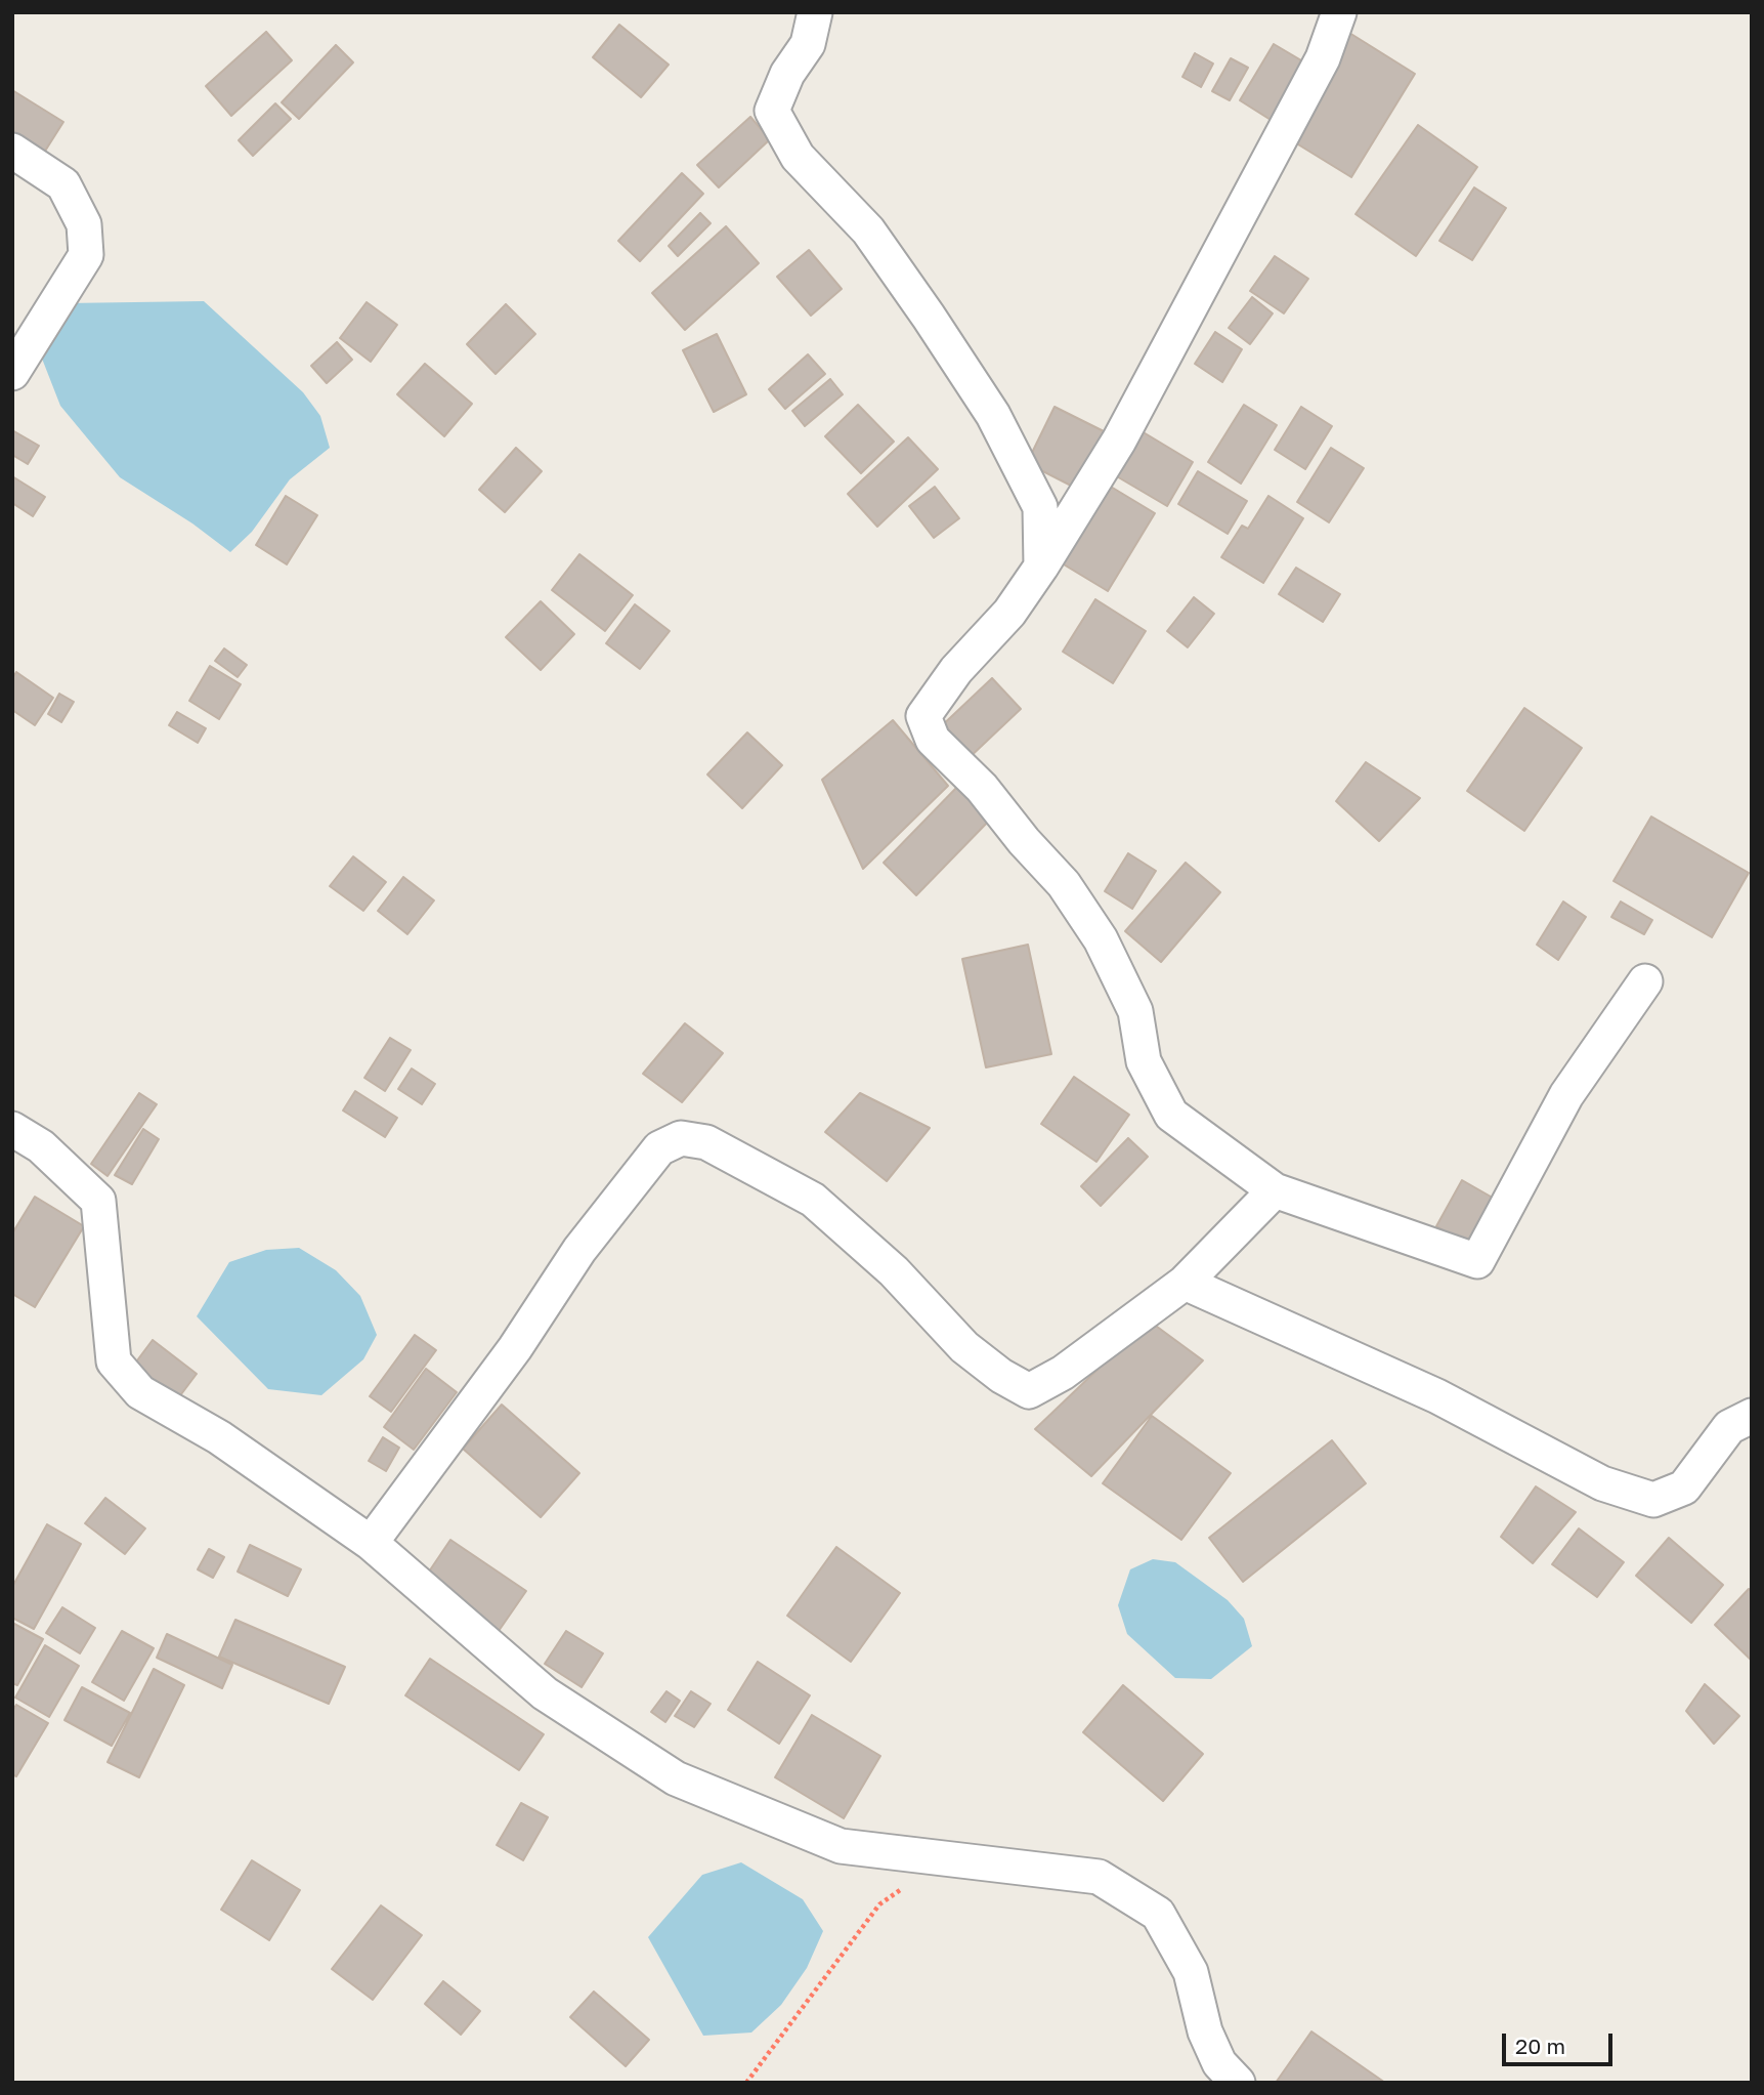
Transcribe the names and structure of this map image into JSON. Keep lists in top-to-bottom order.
{
  "scale_bar": "20 m"
}
